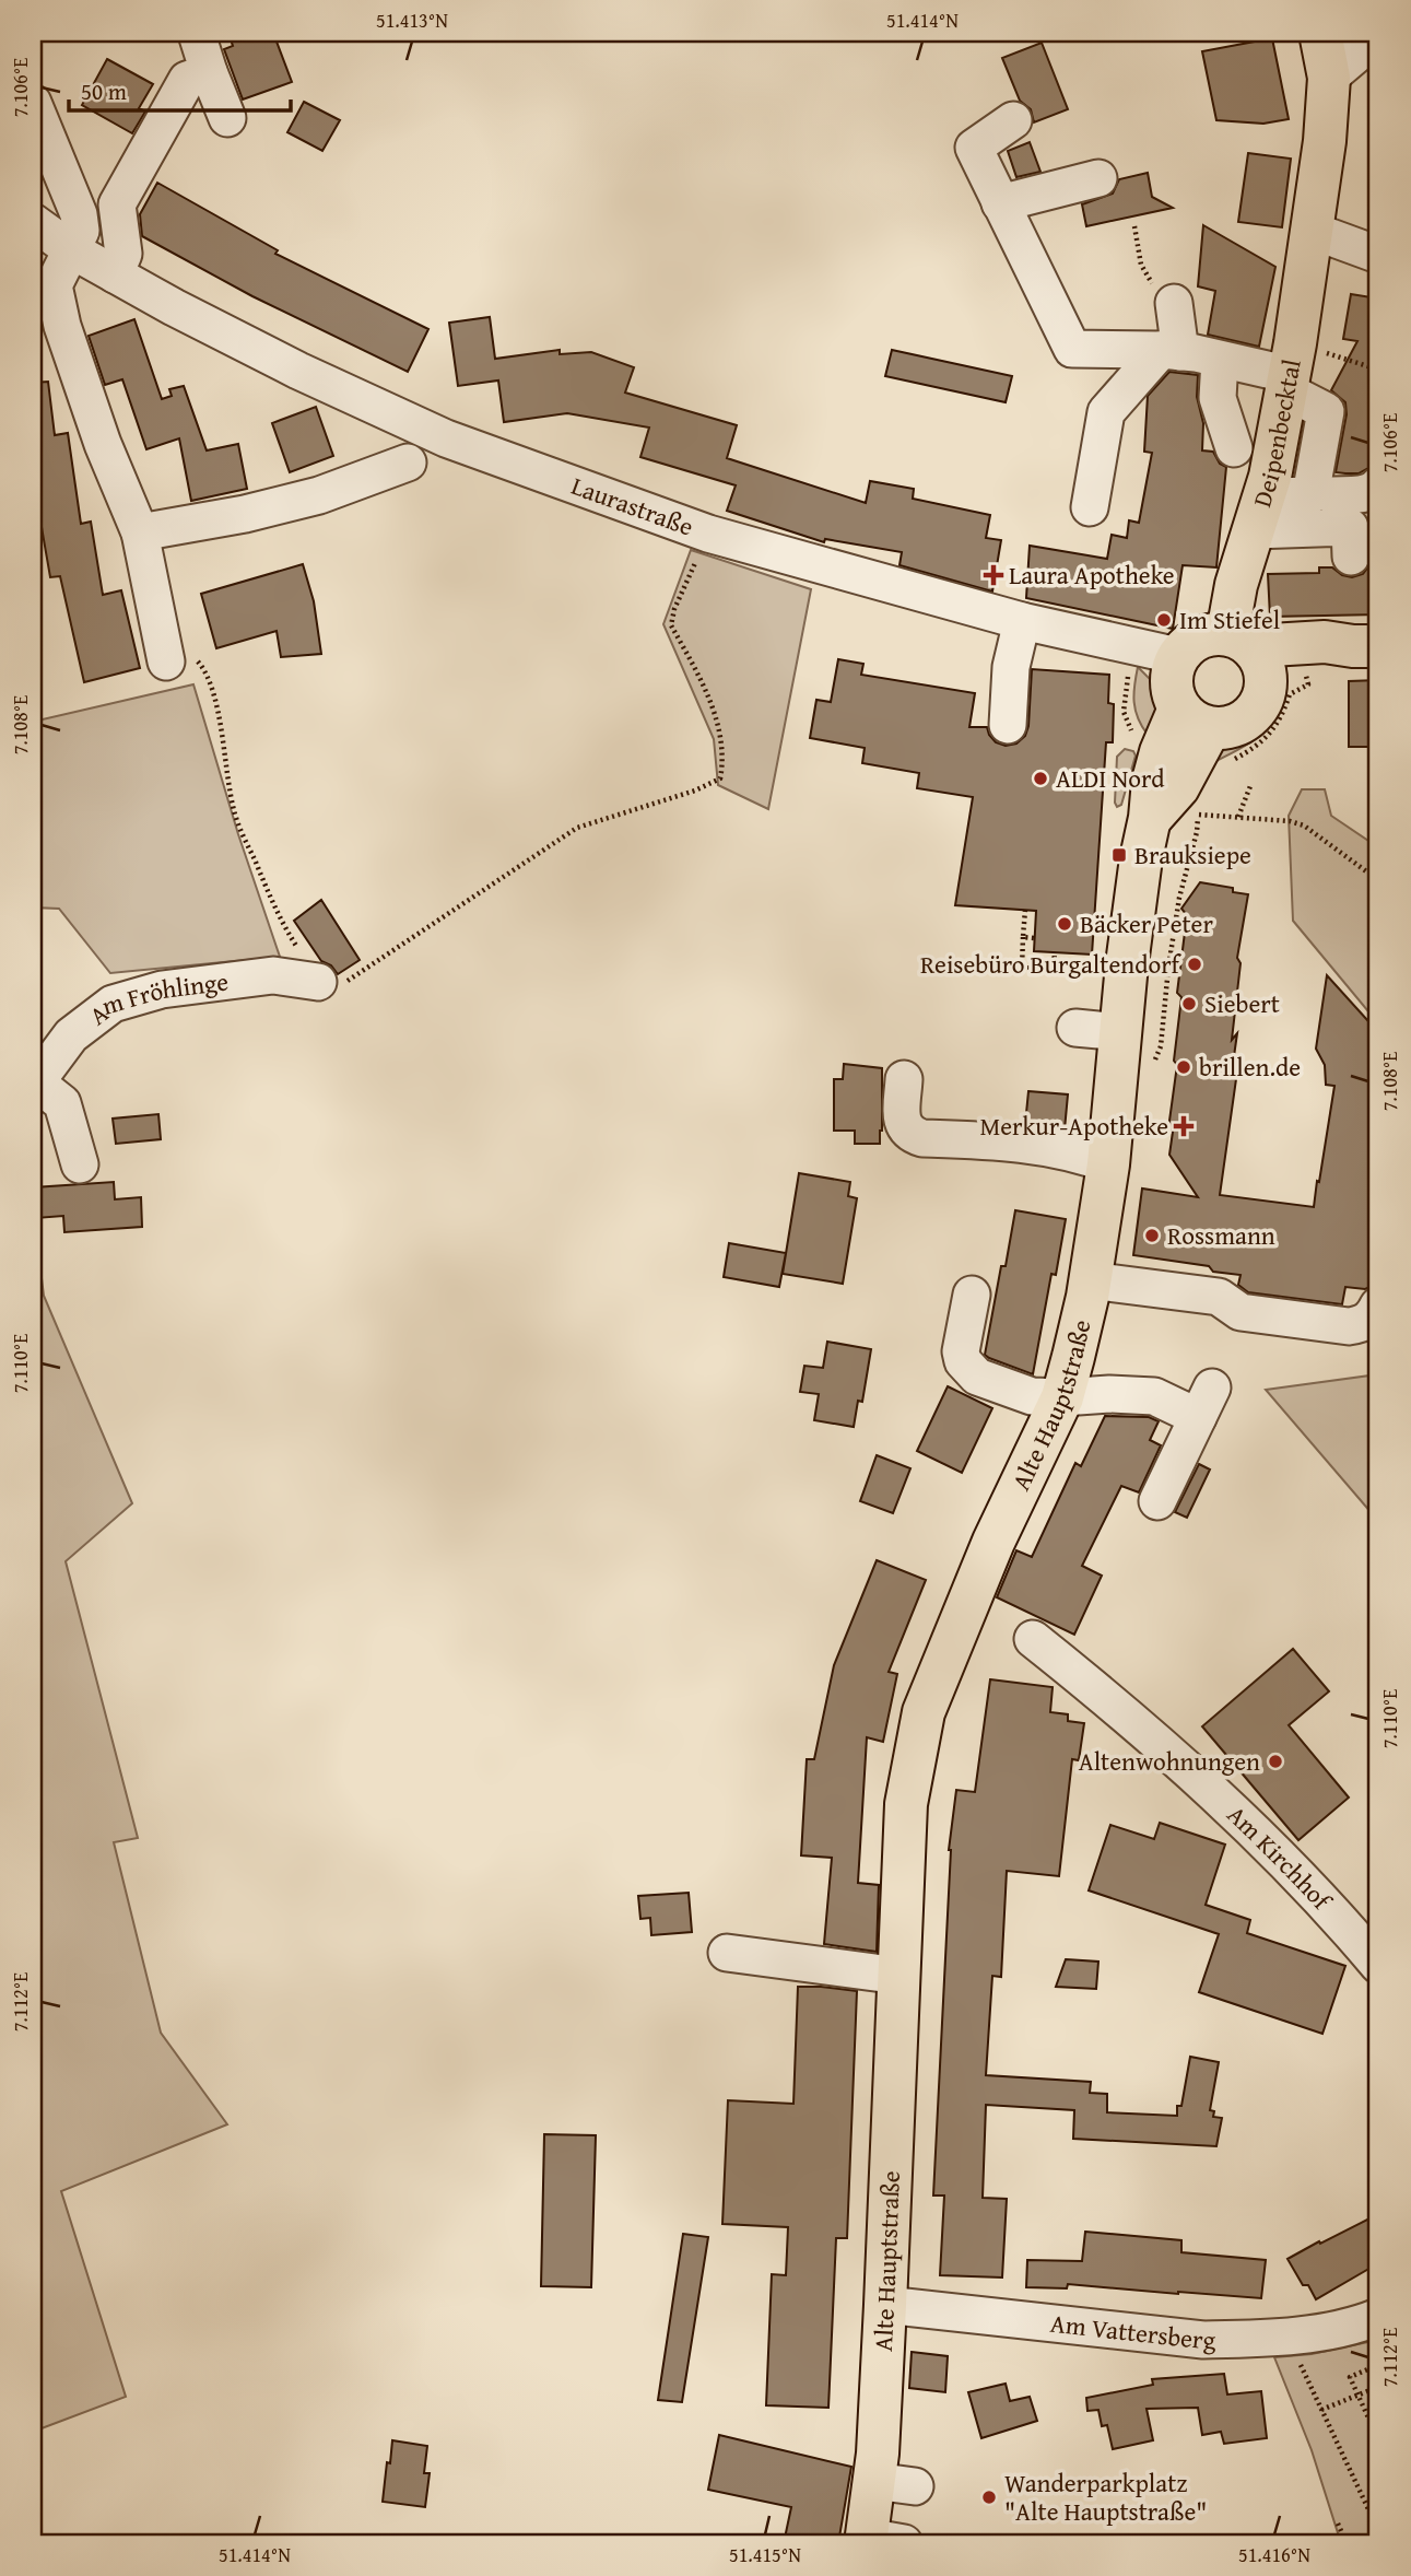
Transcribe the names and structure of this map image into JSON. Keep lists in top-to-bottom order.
{
  "streets": {
    "main road": ["Deipenbecktal", "Alte Hauptstraße"],
    "street": [
      "Laurastraße",
      "Am Fröhlinge",
      "Am Kirchhof",
      "Am Vattersberg"
    ]
  },
  "crossings": [
    ["Deipenbecktal", "Laurastraße"],
    ["Deipenbecktal", "Alte Hauptstraße"],
    ["Laurastraße", "Alte Hauptstraße"],
    ["Alte Hauptstraße", "Am Vattersberg"]
  ],
  "places": {
    "health": ["Laura Apotheke", "Merkur-Apotheke"],
    "other": [
      "Im Stiefel",
      "ALDI Nord",
      "Bäcker Peter",
      "Reisebüro Burgaltendorf",
      "Siebert",
      "brillen.de",
      "Rossmann",
      "Altenwohnungen",
      "Wanderparkplatz \"Alte Hauptstraße\""
    ],
    "transit": ["Brauksiepe"]
  },
  "scale_bar": "50 m",
  "coordinates": [
    "51.413°N",
    "51.414°N",
    "7.106°E",
    "7.108°E",
    "7.110°E",
    "7.112°E",
    "51.415°N",
    "51.416°N"
  ]
}
